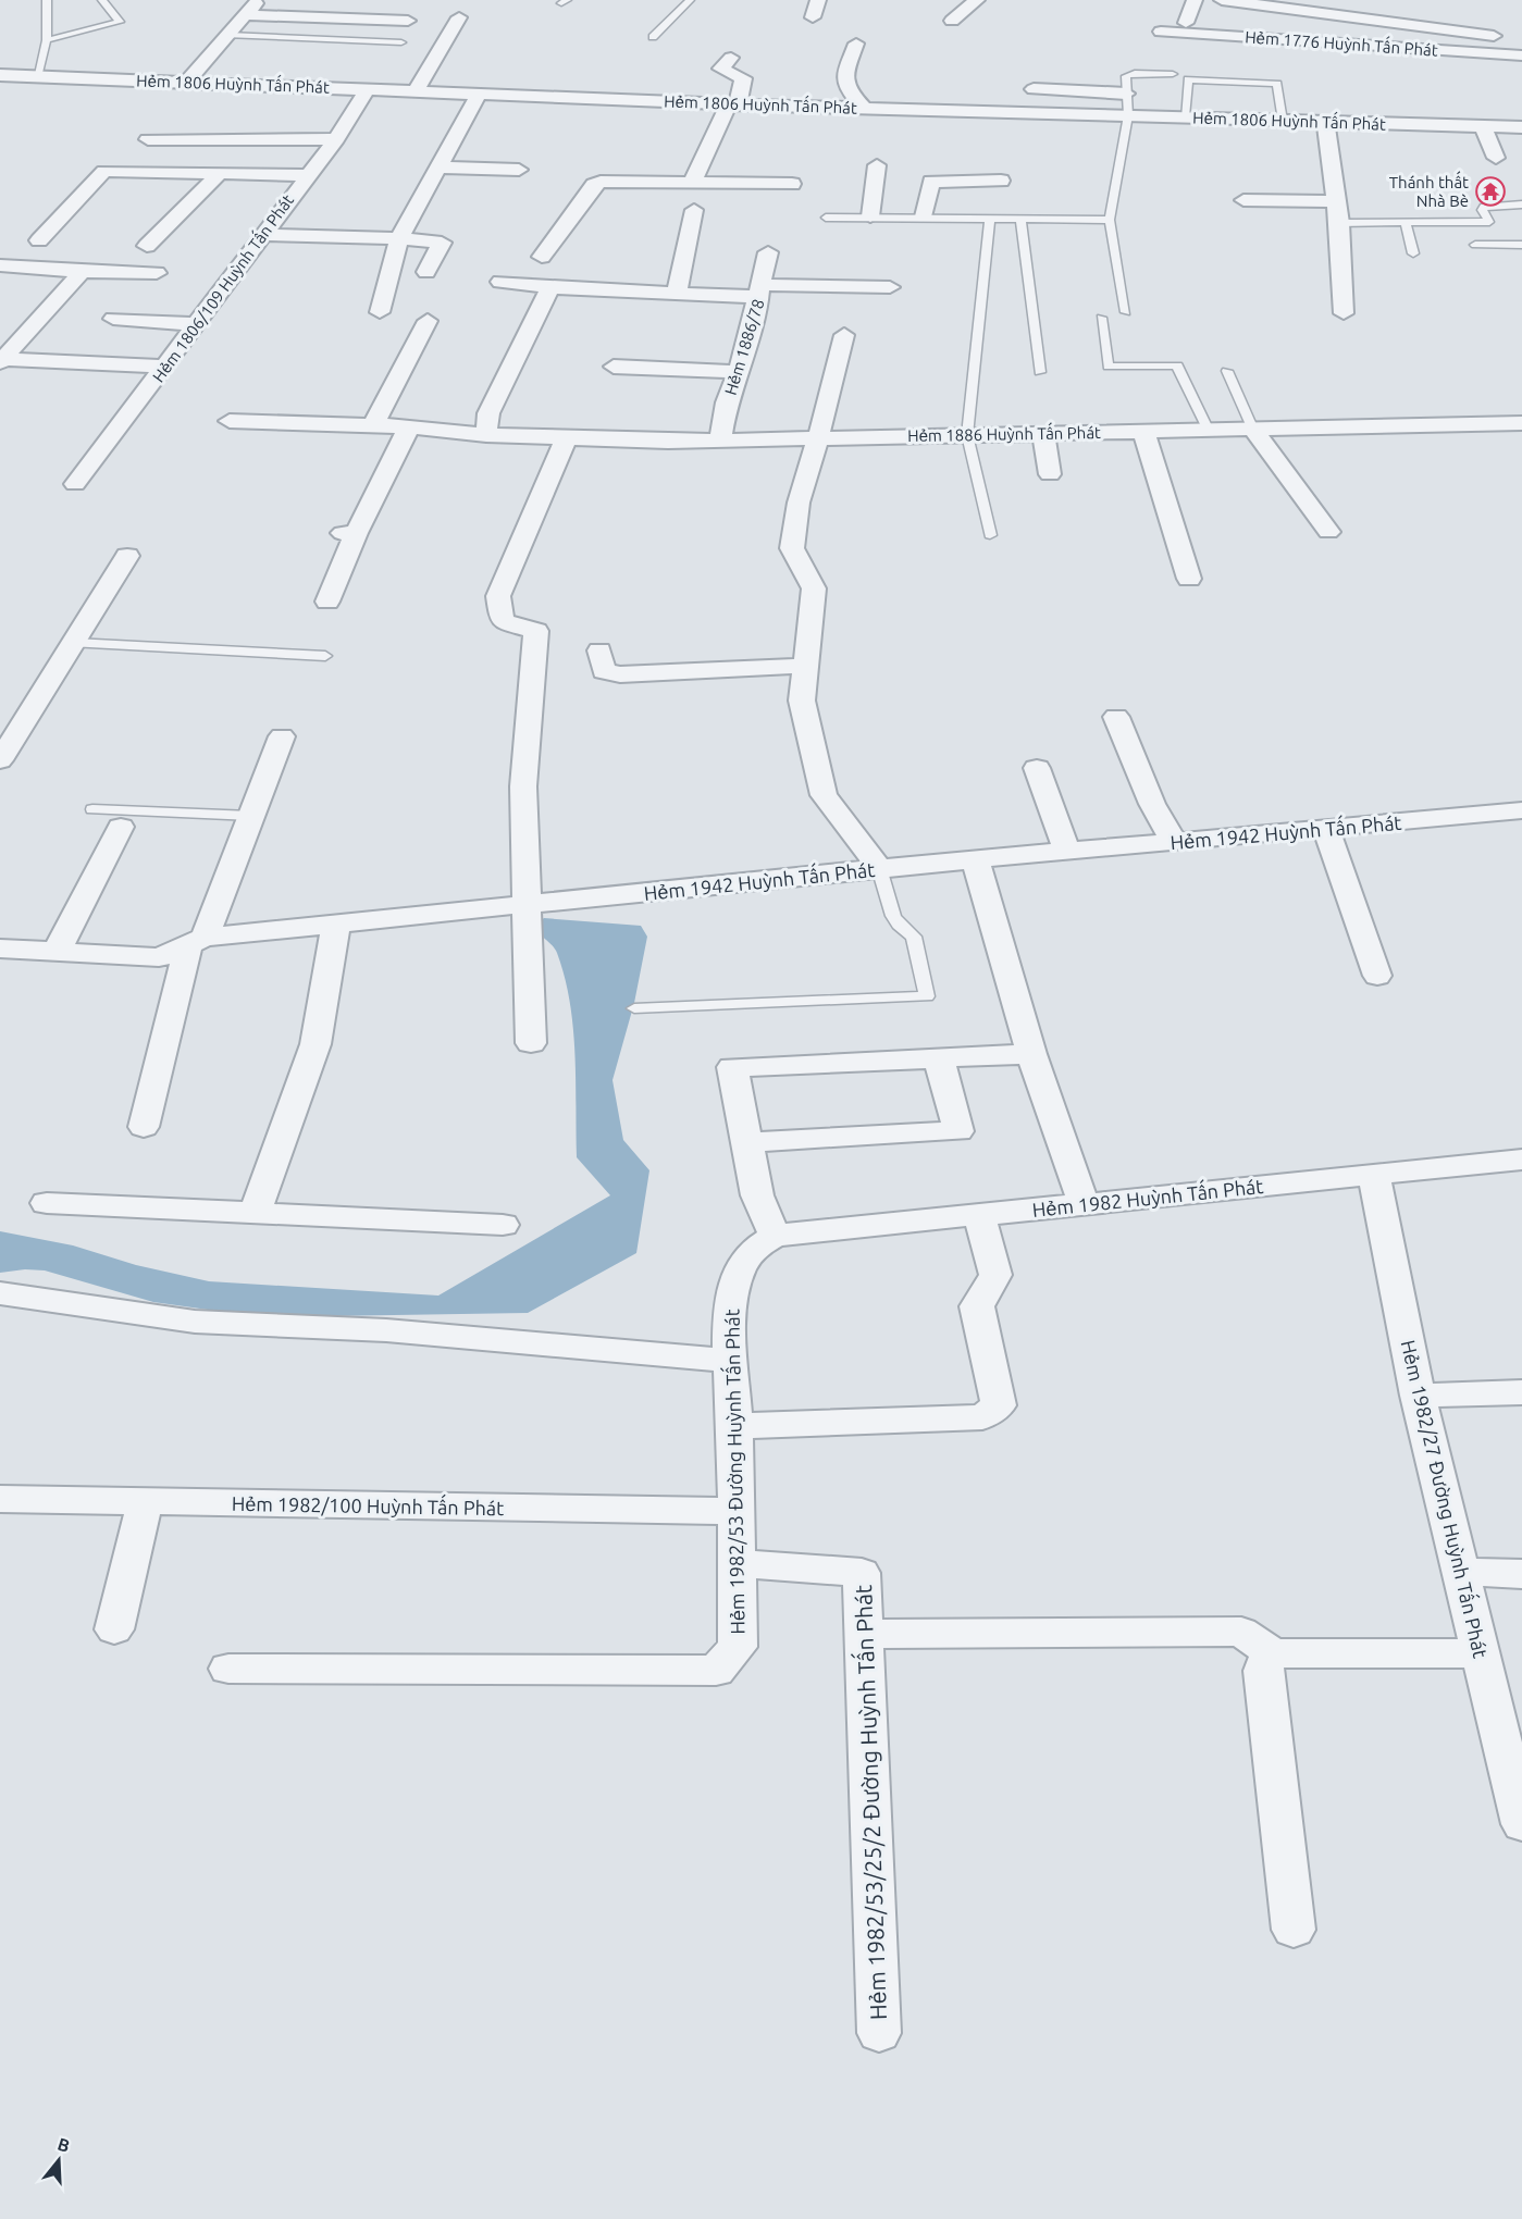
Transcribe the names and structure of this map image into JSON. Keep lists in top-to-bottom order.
{
  "streets": {
    "street": [
      "Hẻm 1776 Huỳnh Tấn Phát",
      "Hẻm 1806 Huỳnh Tấn Phát",
      "Hẻm 1806/109 Huỳnh Tấn Phát",
      "Hẻm 1886/78",
      "Hẻm 1886 Huỳnh Tấn Phát",
      "Hẻm 1942 Huỳnh Tấn Phát",
      "Hẻm 1982 Huỳnh Tấn Phát",
      "Hẻm 1982/53 Đường Huỳnh Tấn Phát",
      "Hẻm 1982/27 Đường Huỳnh Tấn Phát",
      "Hẻm 1982/100 Huỳnh Tấn Phát",
      "Hẻm 1982/53/25/2 Đường Huỳnh Tấn Phát"
    ]
  },
  "crossings": [
    ["Hẻm 1806 Huỳnh Tấn Phát", "Hẻm 1806/109 Huỳnh Tấn Phát"],
    ["Hẻm 1886/78", "Hẻm 1886 Huỳnh Tấn Phát"],
    ["Hẻm 1982 Huỳnh Tấn Phát", "Hẻm 1982/53 Đường Huỳnh Tấn Phát"],
    ["Hẻm 1982 Huỳnh Tấn Phát", "Hẻm 1982/27 Đường Huỳnh Tấn Phát"],
    ["Hẻm 1982/53 Đường Huỳnh Tấn Phát", "Hẻm 1982/100 Huỳnh Tấn Phát"],
    ["Hẻm 1982/53 Đường Huỳnh Tấn Phát", "Hẻm 1982/53/25/2 Đường Huỳnh Tấn Phát"]
  ],
  "places": {
    "temple": ["Thánh thất Nhà Bè"]
  },
  "north": "top"
}
